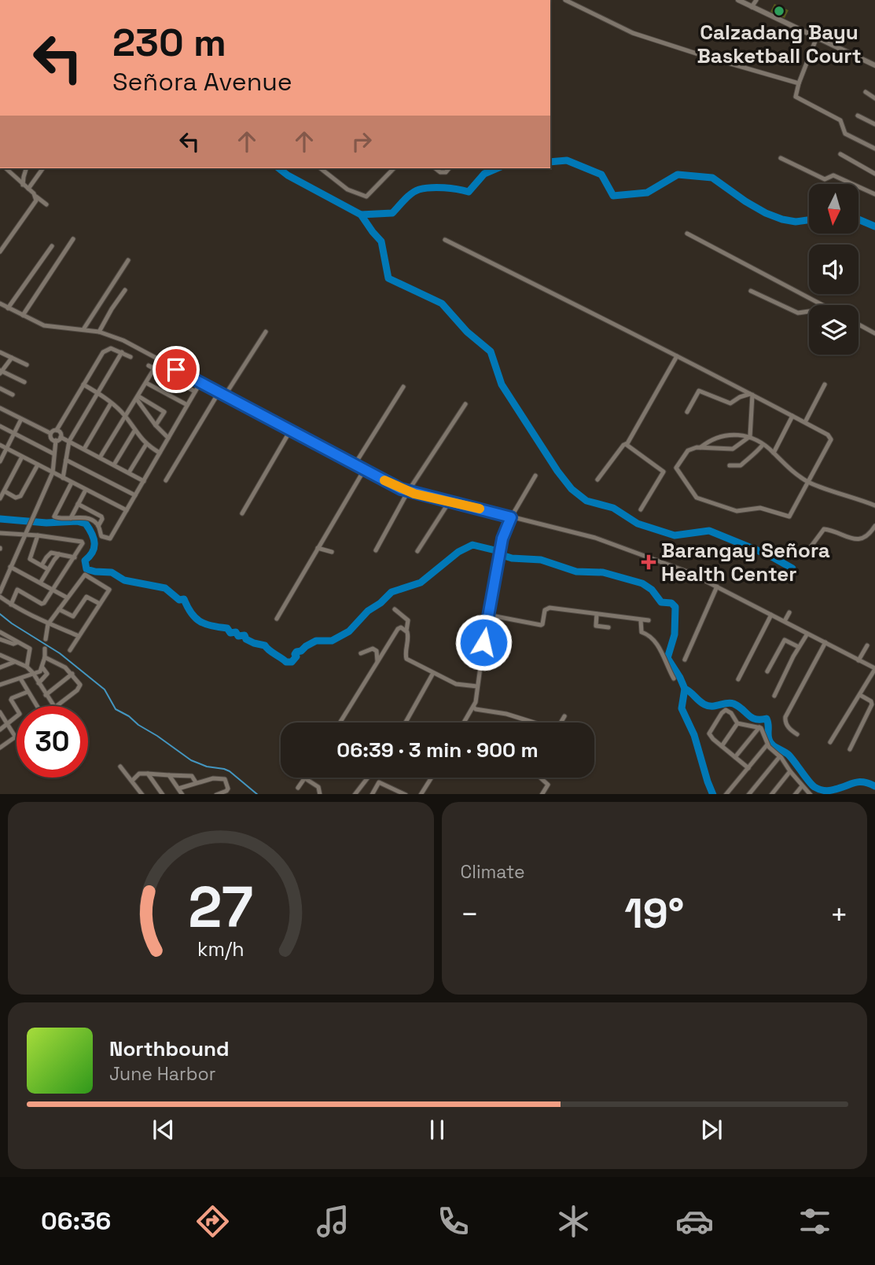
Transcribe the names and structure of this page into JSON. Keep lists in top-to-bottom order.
{
  "places": {
    "other": ["Calzadang Bayu Basketball Court"],
    "health": ["Barangay Señora Health Center"]
  },
  "north": "bottom",
  "page": {
    "turn": ["230 m", "Señora Avenue"],
    "limit": "30",
    "trip": "06:39 · 3 min · 900 m",
    "tile": "Climate",
    "heat": ["−", "19°", "+"],
    "song": ["Northbound", "June Harbor"],
    "tabs": "06:36",
    "gauge": ["27", "km/h"]
  }
}
